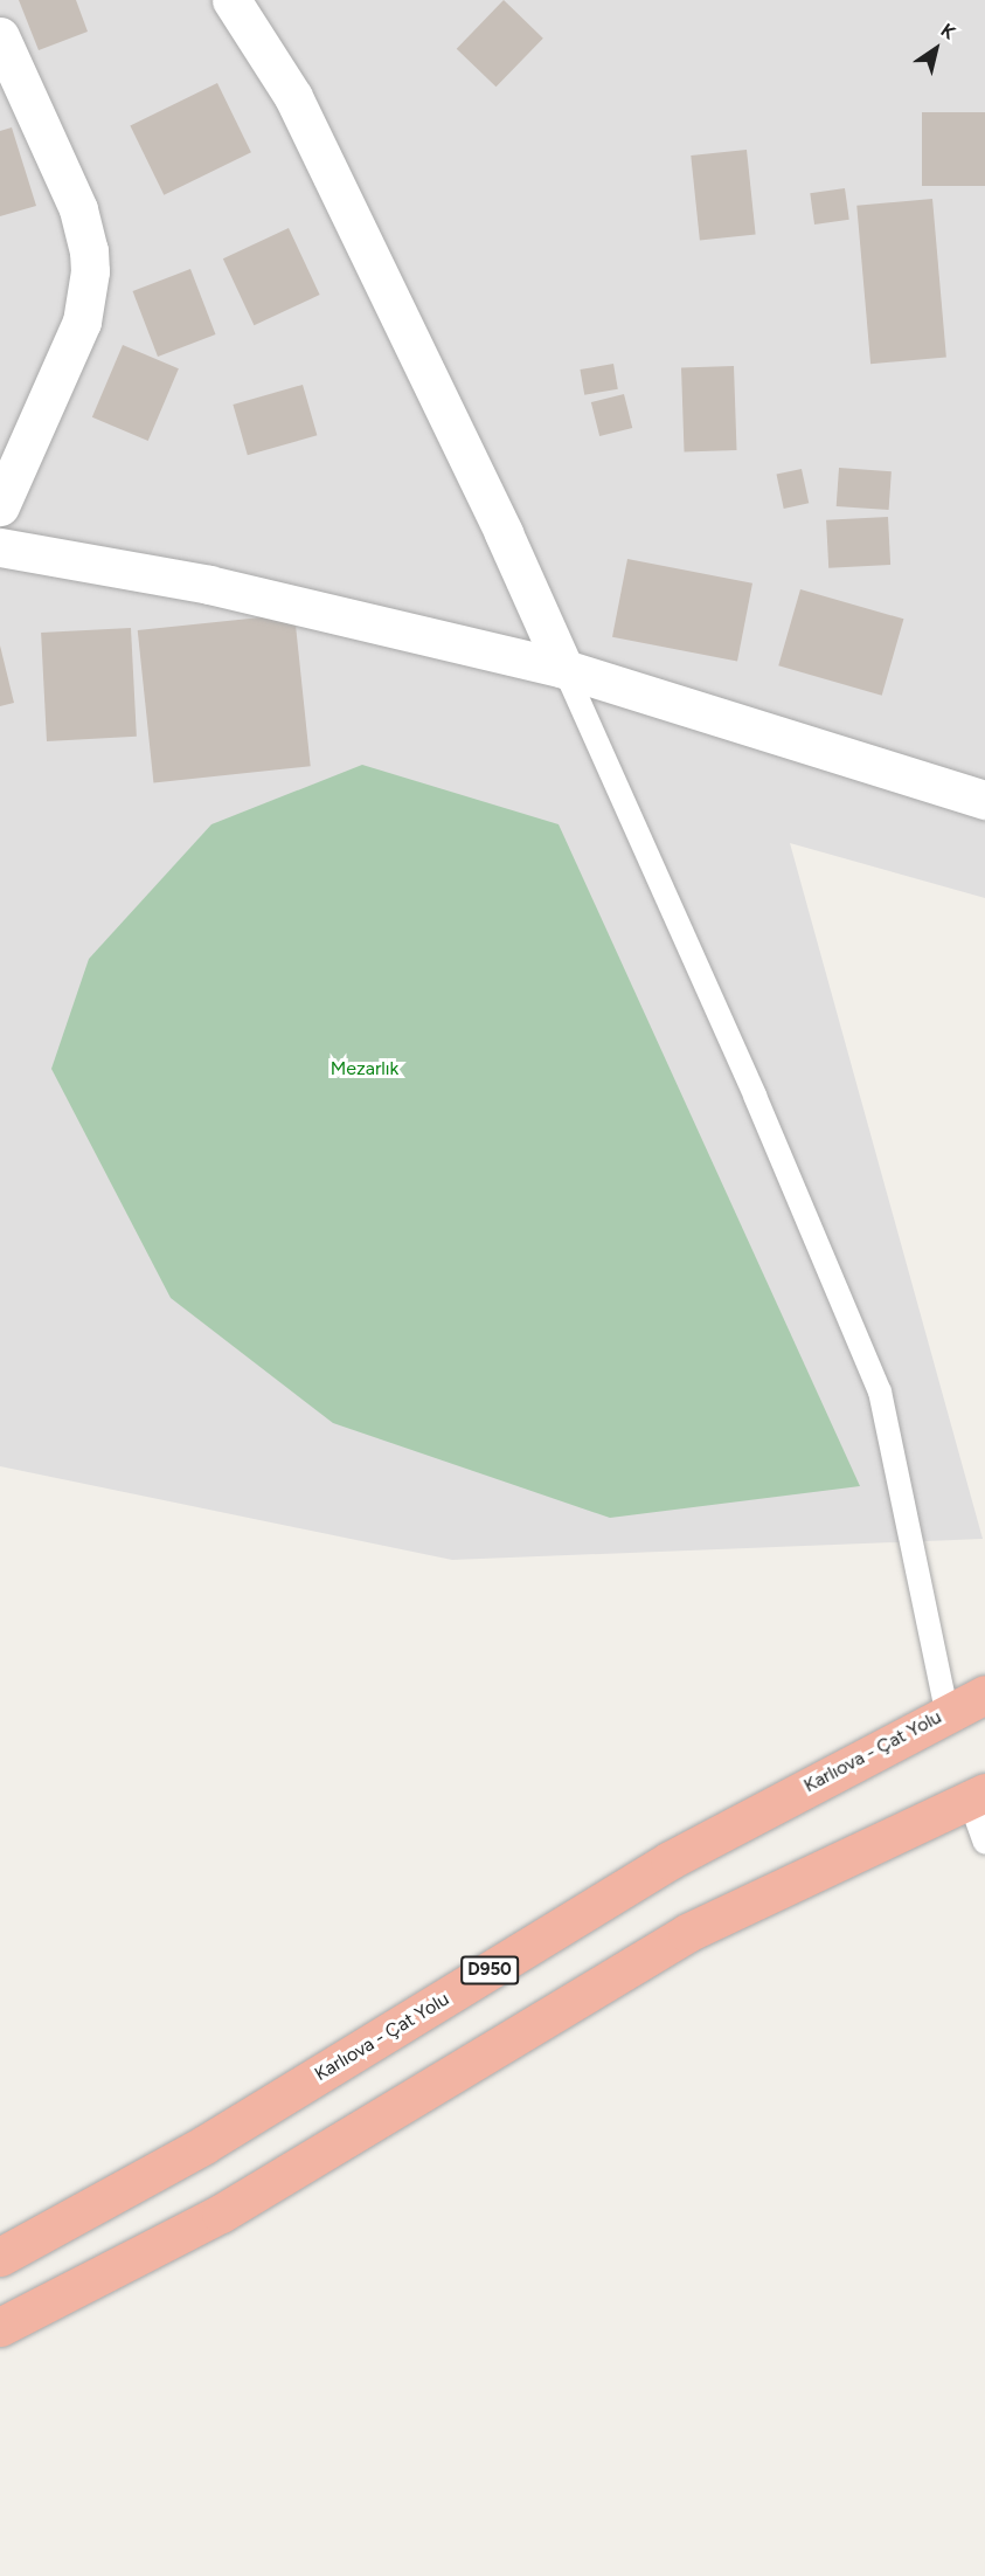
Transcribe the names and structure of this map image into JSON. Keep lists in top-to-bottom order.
{
  "streets": {
    "highway": ["Karlıova - Çat Yolu", "D950"]
  },
  "parks": ["Mezarlık"],
  "north": "top right"
}
